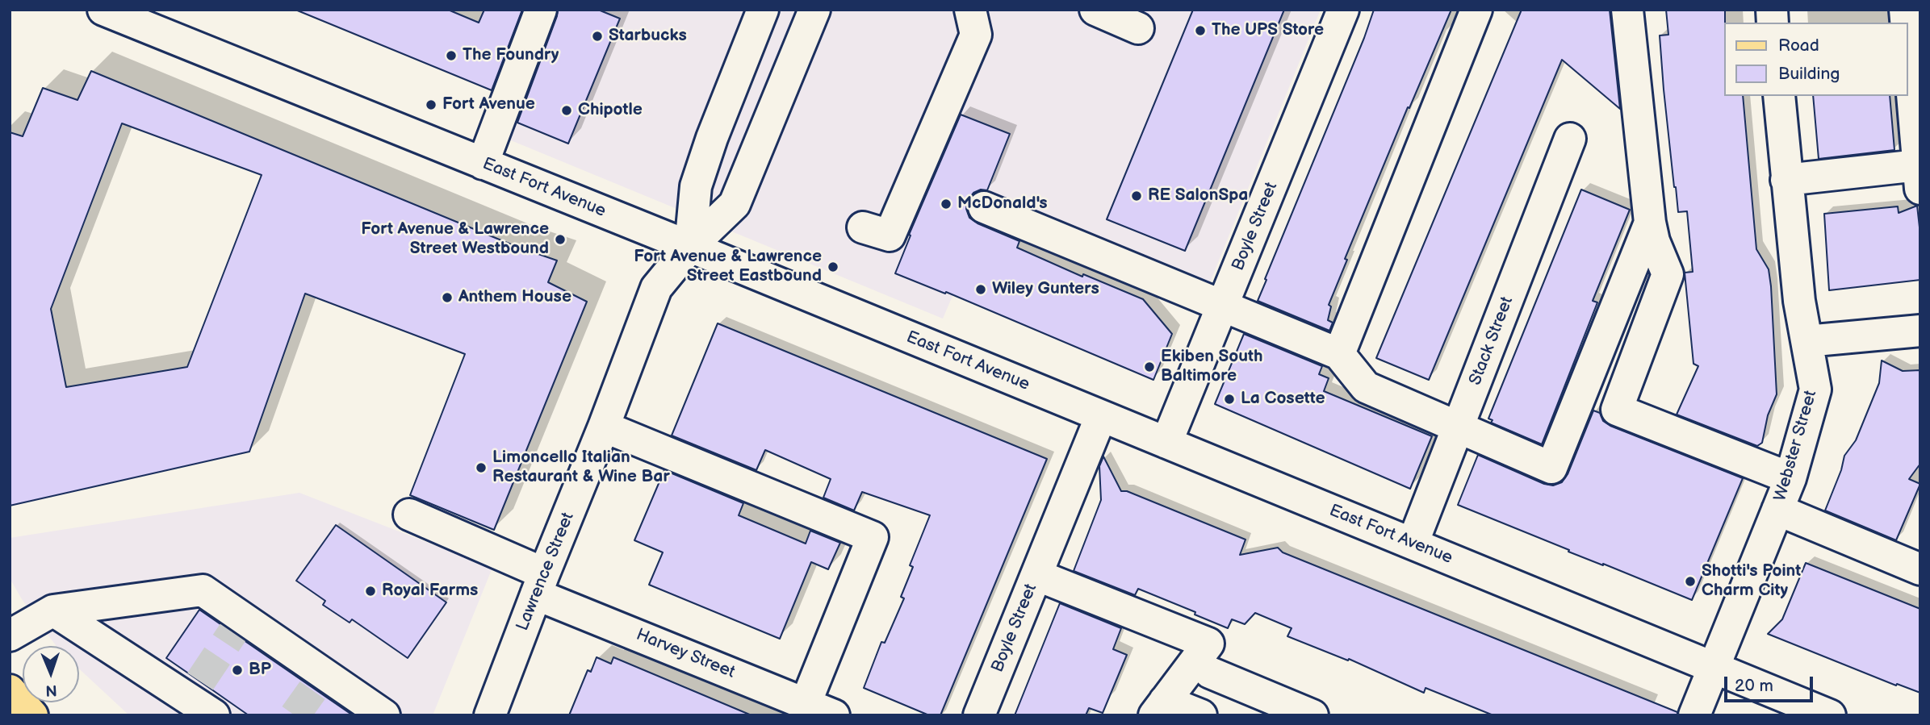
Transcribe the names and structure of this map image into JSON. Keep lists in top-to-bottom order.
{
  "streets": {
    "street": [
      "East Fort Avenue",
      "Boyle Street",
      "Stack Street",
      "Webster Street",
      "Lawrence Street",
      "Harvey Street"
    ]
  },
  "crossings": [
    ["East Fort Avenue", "Boyle Street"],
    ["East Fort Avenue", "Stack Street"],
    ["East Fort Avenue", "Webster Street"],
    ["East Fort Avenue", "Lawrence Street"],
    ["Lawrence Street", "Harvey Street"]
  ],
  "places": [
    "The UPS Store",
    "Starbucks",
    "The Foundry",
    "Fort Avenue",
    "Chipotle",
    "RE SalonSpa",
    "McDonald's",
    "Fort Avenue & Lawrence Street Westbound",
    "Fort Avenue & Lawrence Street Eastbound",
    "Wiley Gunters",
    "Anthem House",
    "Ekiben South Baltimore",
    "La Cosette",
    "Limoncello Italian Restaurant & Wine Bar",
    "Shotti's Point Charm City",
    "Royal Farms",
    "BP"
  ],
  "legend": ["Road", "Building"],
  "scale_bar": "20 m",
  "north": "bottom"
}
